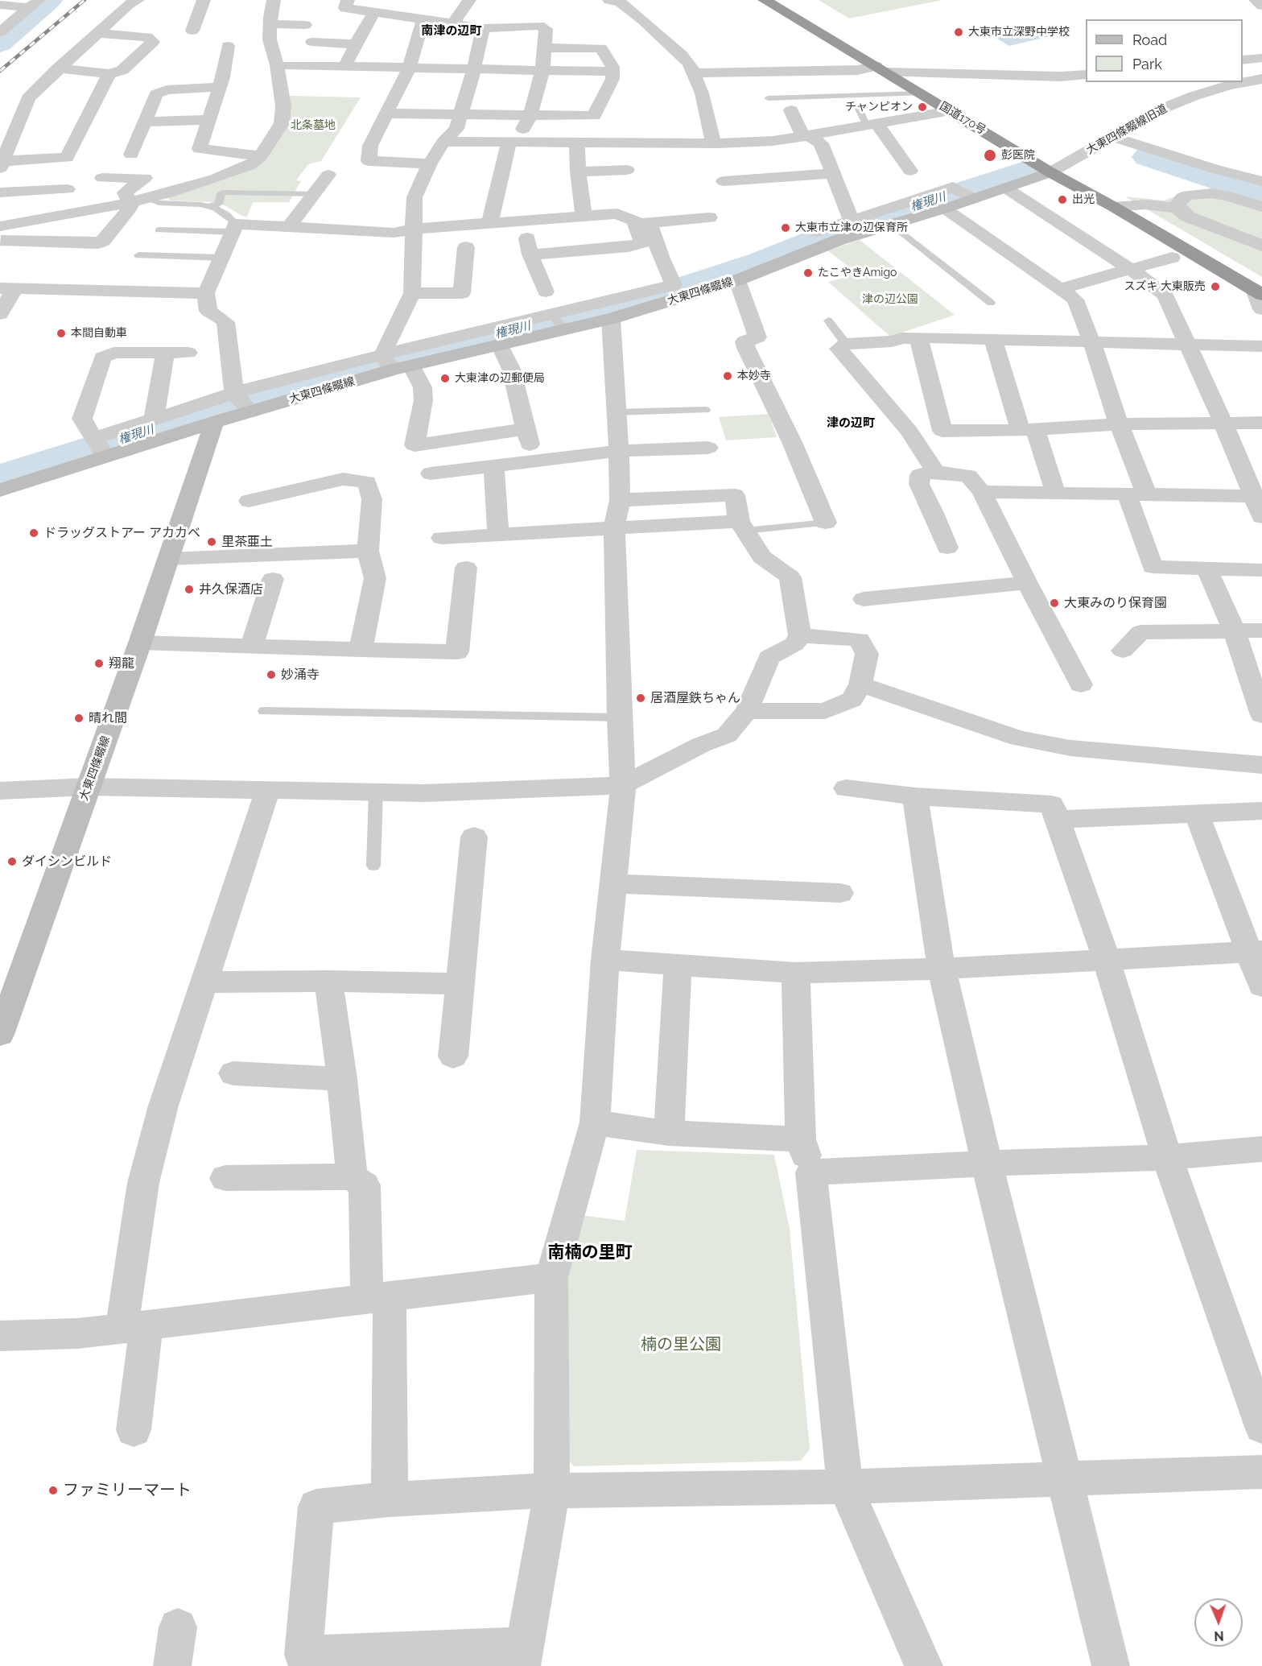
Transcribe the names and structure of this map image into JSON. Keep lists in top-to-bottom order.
{
  "streets": {
    "highway": ["国道170号"],
    "main road": ["大東四條畷線"],
    "street": ["大東四條畷線旧道"]
  },
  "crossings": [
    ["国道170号", "大東四條畷線旧道"],
    ["国道170号", "大東四條畷線"],
    ["大東四條畷線旧道", "大東四條畷線"]
  ],
  "districts": ["南津の辺町", "津の辺町", "南楠の里町"],
  "water": ["権現川"],
  "parks": ["北条墓地", "津の辺公園", "楠の里公園"],
  "places": [
    "大東市立深野中学校",
    "チャンピオン",
    "彭医院",
    "出光",
    "大東市立津の辺保育所",
    "たこやきAmigo",
    "スズキ 大東販売",
    "本間自動車",
    "本妙寺",
    "大東津の辺郵便局",
    "ドラッグストアー アカカベ",
    "里茶亜土",
    "井久保酒店",
    "大東みのり保育園",
    "翔龍",
    "妙涌寺",
    "居酒屋鉄ちゃん",
    "晴れ間",
    "ダイシンビルド",
    "ファミリーマート"
  ],
  "legend": ["Road", "Park"],
  "north": "bottom"
}
